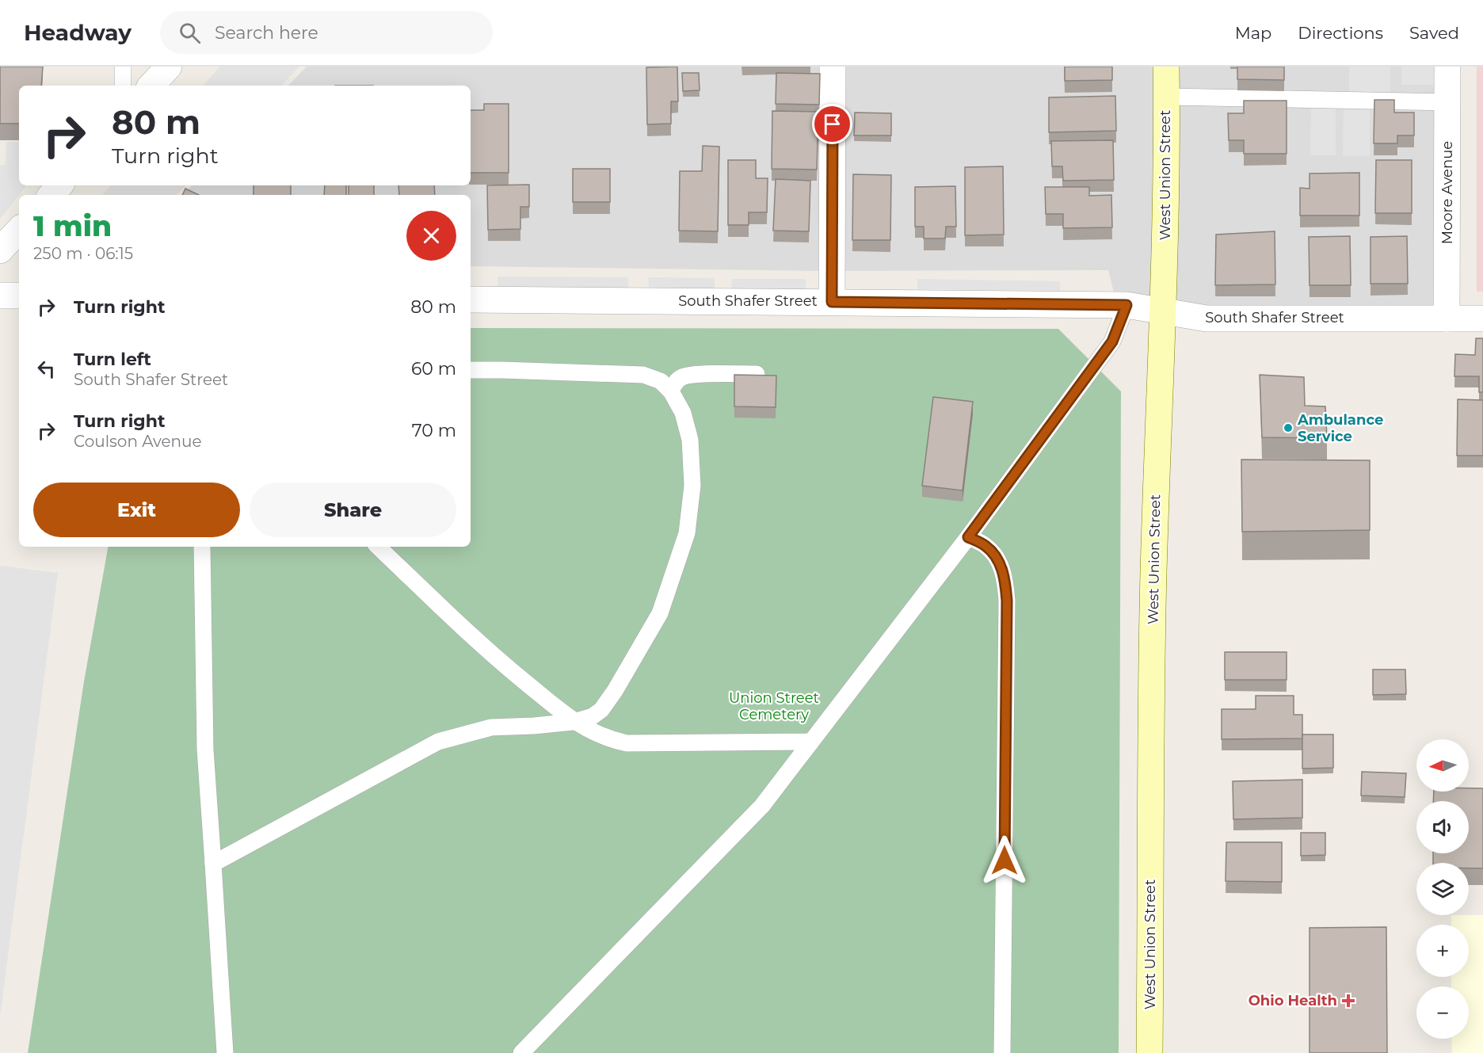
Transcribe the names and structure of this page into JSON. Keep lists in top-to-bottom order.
{
  "streets": {
    "main road": ["West Union Street"],
    "street": ["Moore Avenue", "South Shafer Street"]
  },
  "crossings": [
    ["West Union Street", "South Shafer Street"],
    ["Moore Avenue", "South Shafer Street"]
  ],
  "parks": ["Union Street Cemetery"],
  "places": {
    "other": ["Ambulance Service"],
    "health": ["Ohio Health"]
  },
  "north": "left",
  "page": {
    "header": "Headway",
    "search": "Search here",
    "nav": ["Map", "Directions", "Saved"],
    "turn": ["80 m", "Turn right"],
    "heading": ["1 min", "250 m · 06:15"],
    "list": [
      {
        "name": "Turn right",
        "value": "80 m"
      },
      {
        "name": "Turn left",
        "note": "South Shafer Street",
        "value": "60 m"
      },
      {
        "name": "Turn right",
        "note": "Coulson Avenue",
        "value": "70 m"
      }
    ],
    "buttons": ["Exit", "Share"],
    "map_buttons": ["+", "−"]
  }
}
